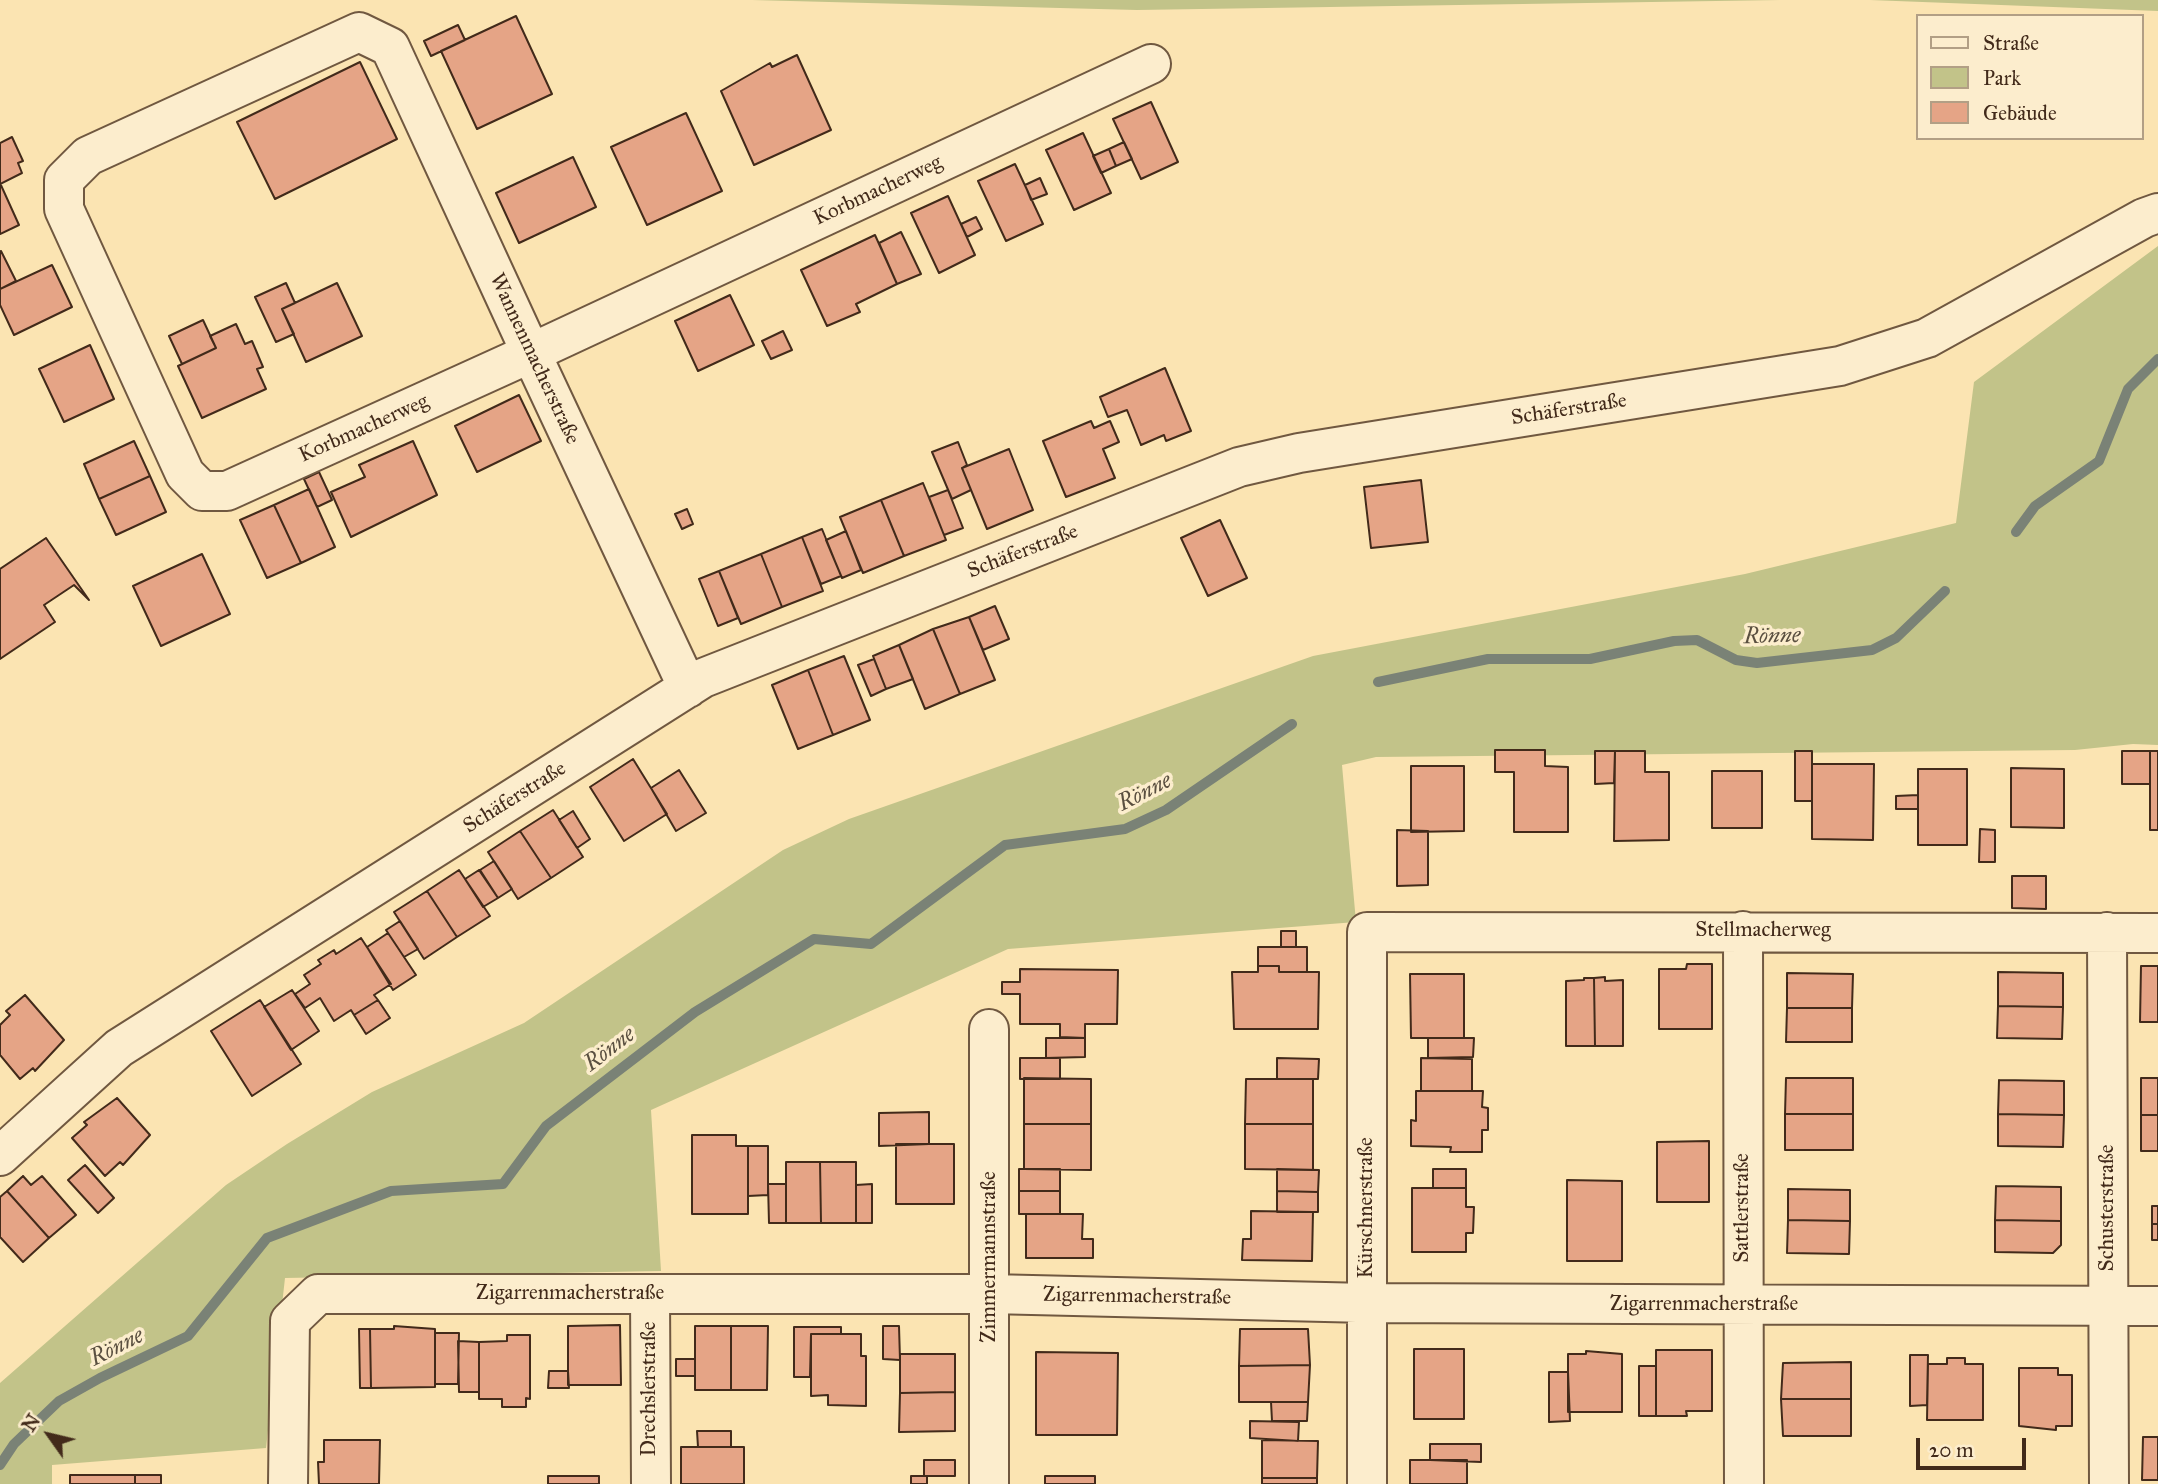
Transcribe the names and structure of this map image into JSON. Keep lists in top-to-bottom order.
{
  "streets": {
    "street": [
      "Korbmacherweg",
      "Wannenmacherstraße",
      "Schäferstraße",
      "Stellmacherweg",
      "Kürschnerstraße",
      "Sattlerstraße",
      "Schusterstraße",
      "Zimmermannstraße",
      "Zigarrenmacherstraße",
      "Drechslerstraße"
    ]
  },
  "crossings": [
    ["Korbmacherweg", "Wannenmacherstraße"],
    ["Wannenmacherstraße", "Schäferstraße"],
    ["Stellmacherweg", "Kürschnerstraße"],
    ["Stellmacherweg", "Sattlerstraße"],
    ["Stellmacherweg", "Schusterstraße"],
    ["Kürschnerstraße", "Zigarrenmacherstraße"],
    ["Sattlerstraße", "Zigarrenmacherstraße"],
    ["Schusterstraße", "Zigarrenmacherstraße"],
    ["Zimmermannstraße", "Zigarrenmacherstraße"],
    ["Zigarrenmacherstraße", "Drechslerstraße"]
  ],
  "water": ["Rönne"],
  "legend": ["Straße", "Park", "Gebäude"],
  "scale_bar": "20 m",
  "north": "top left"
}
